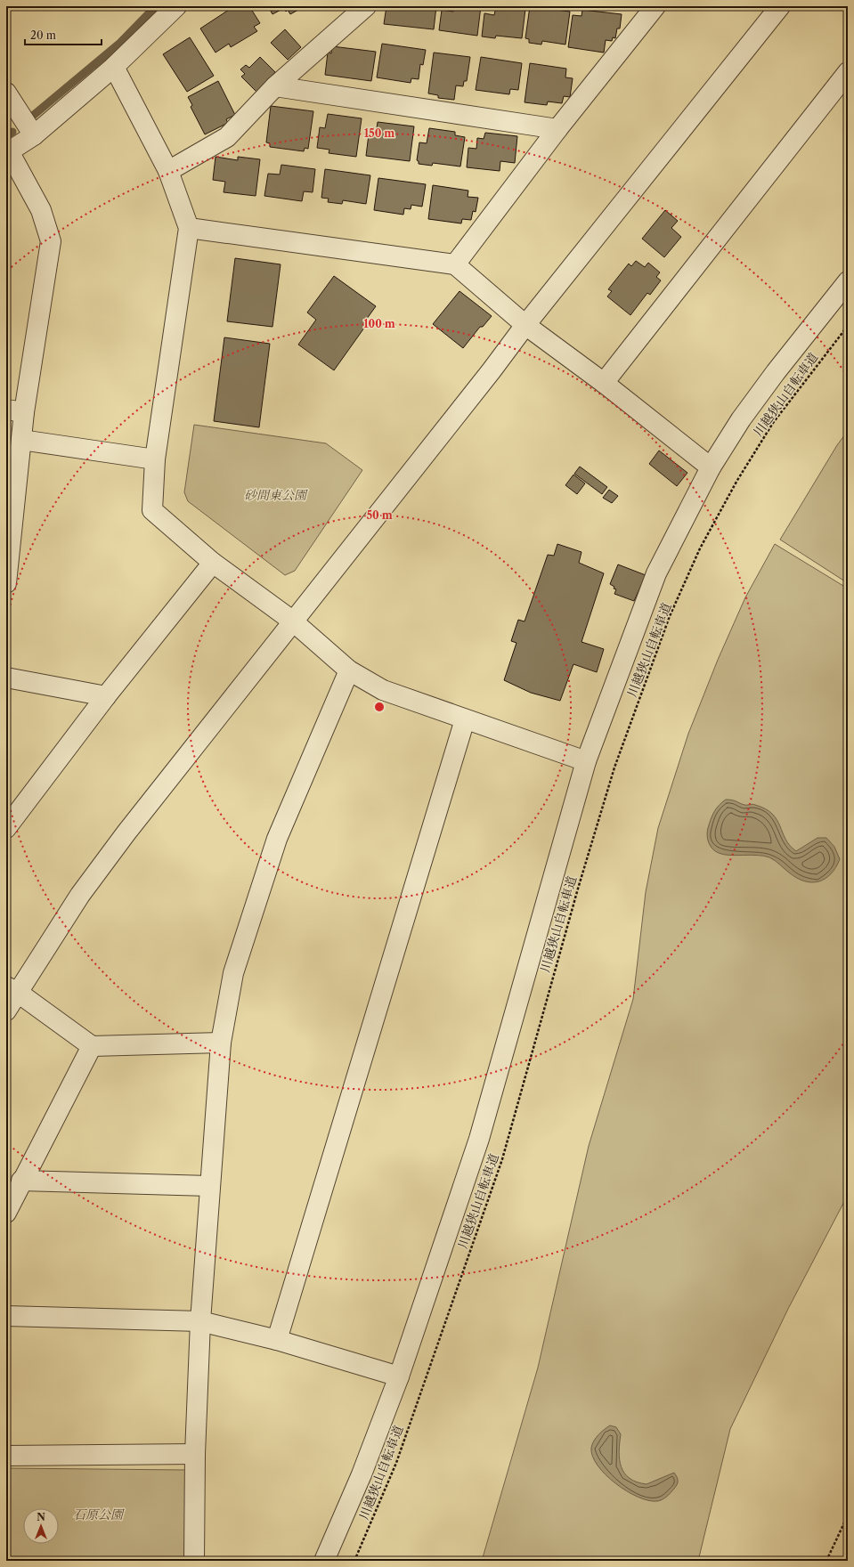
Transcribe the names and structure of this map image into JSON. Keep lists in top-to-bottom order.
{
  "streets": {
    "path": ["川越狭山自転車道"]
  },
  "parks": ["砂間東公園", "石原公園"],
  "scale_bar": "20 m",
  "north": "top",
  "rings": ["150 m", "100 m", "50 m"]
}
